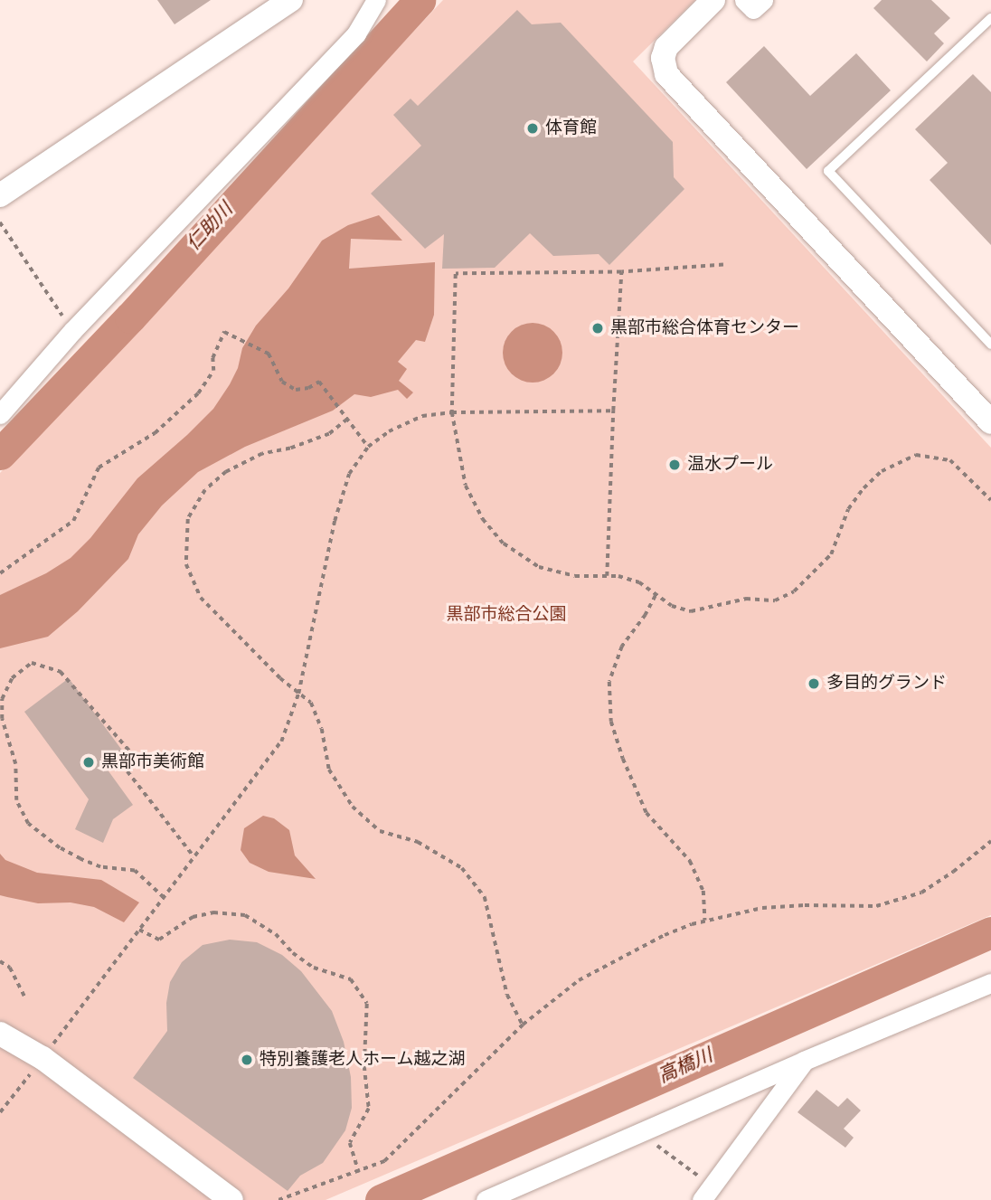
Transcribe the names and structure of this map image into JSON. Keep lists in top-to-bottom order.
{
  "water": ["仁助川", "高橋川"],
  "parks": ["黒部市総合公園"],
  "places": [
    "体育館",
    "黒部市総合体育センター",
    "温水プール",
    "多目的グランド",
    "黒部市美術館",
    "特別養護老人ホーム越之湖"
  ]
}
